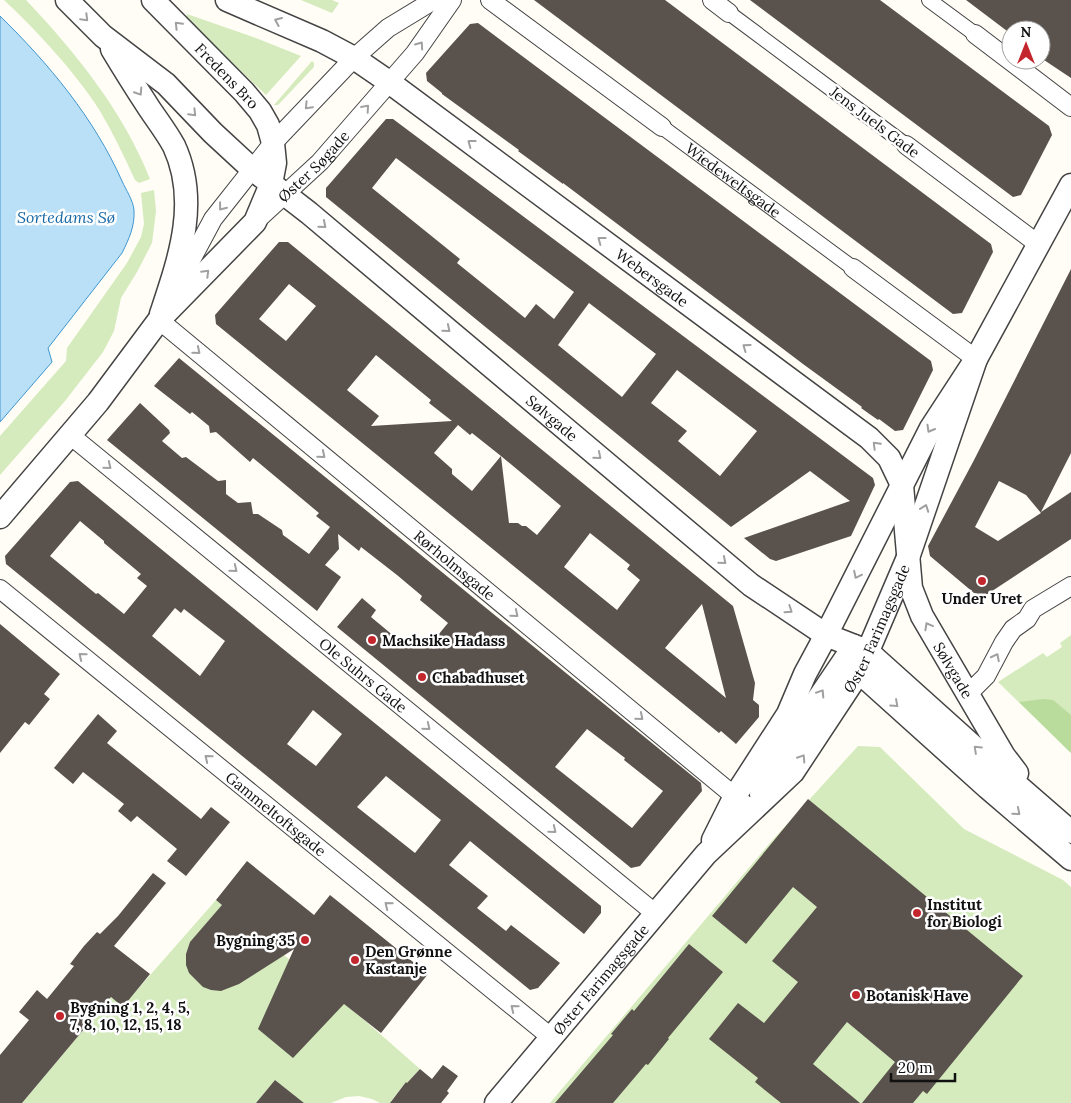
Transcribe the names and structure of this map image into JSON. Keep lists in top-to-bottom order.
{
  "streets": {
    "street": [
      "Fredens Bro",
      "Jens Juels Gade",
      "Øster Søgade",
      "Wiedeweltsgade",
      "Webersgade",
      "Sølvgade",
      "Rørholmsgade",
      "Øster Farimagsgade",
      "Ole Suhrs Gade",
      "Gammeltoftsgade"
    ]
  },
  "crossings": [
    ["Fredens Bro", "Øster Søgade"],
    ["Fredens Bro", "Sølvgade"],
    ["Fredens Bro", "Rørholmsgade"],
    ["Jens Juels Gade", "Øster Farimagsgade"],
    ["Øster Søgade", "Webersgade"],
    ["Øster Søgade", "Sølvgade"],
    ["Wiedeweltsgade", "Øster Farimagsgade"],
    ["Webersgade", "Sølvgade"],
    ["Webersgade", "Øster Farimagsgade"],
    ["Sølvgade", "Øster Farimagsgade"],
    ["Rørholmsgade", "Øster Farimagsgade"],
    ["Øster Farimagsgade", "Ole Suhrs Gade"],
    ["Øster Farimagsgade", "Gammeltoftsgade"]
  ],
  "one_way": [
    "Webersgade",
    "Rørholmsgade",
    "Ole Suhrs Gade",
    "Gammeltoftsgade"
  ],
  "water": ["Sortedams Sø"],
  "places": [
    "Under Uret",
    "Machsike Hadass",
    "Chabadhuset",
    "Institut for Biologi",
    "Bygning 35",
    "Den Grønne Kastanje",
    "Botanisk Have",
    "Bygning 1, 2, 4, 5, 7, 8, 10, 12, 15, 18"
  ],
  "scale_bar": "20 m",
  "north": "top"
}
